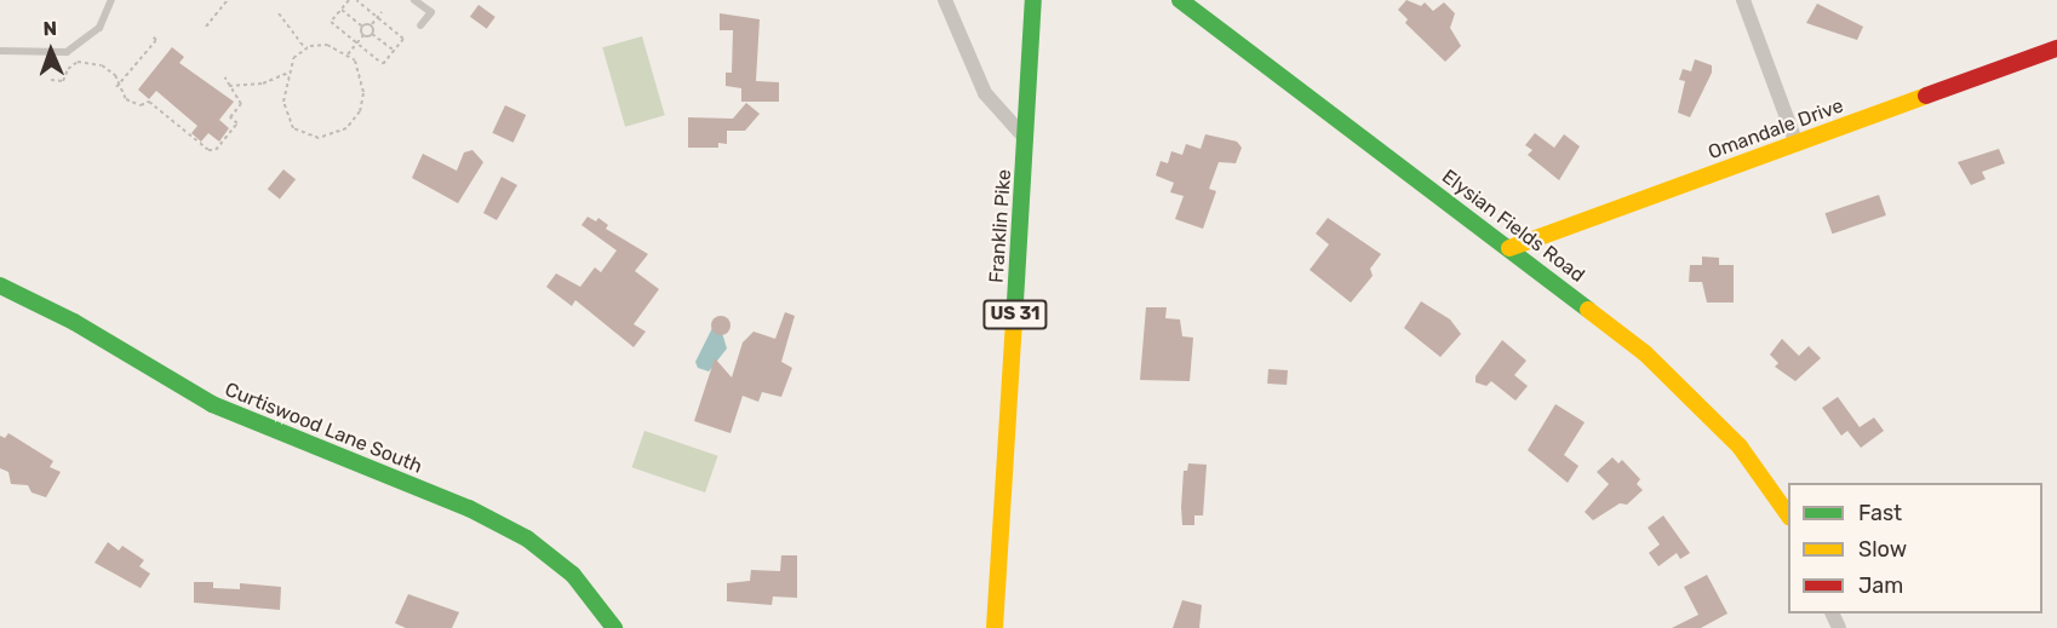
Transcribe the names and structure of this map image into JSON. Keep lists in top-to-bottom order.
{
  "streets": {
    "street": [
      "Omandale Drive",
      "Franklin Pike",
      "Elysian Fields Road",
      "US 31",
      "Curtiswood Lane South"
    ]
  },
  "crossings": [
    ["Omandale Drive", "Elysian Fields Road"]
  ],
  "legend": ["Fast", "Slow", "Jam"],
  "north": "top"
}
